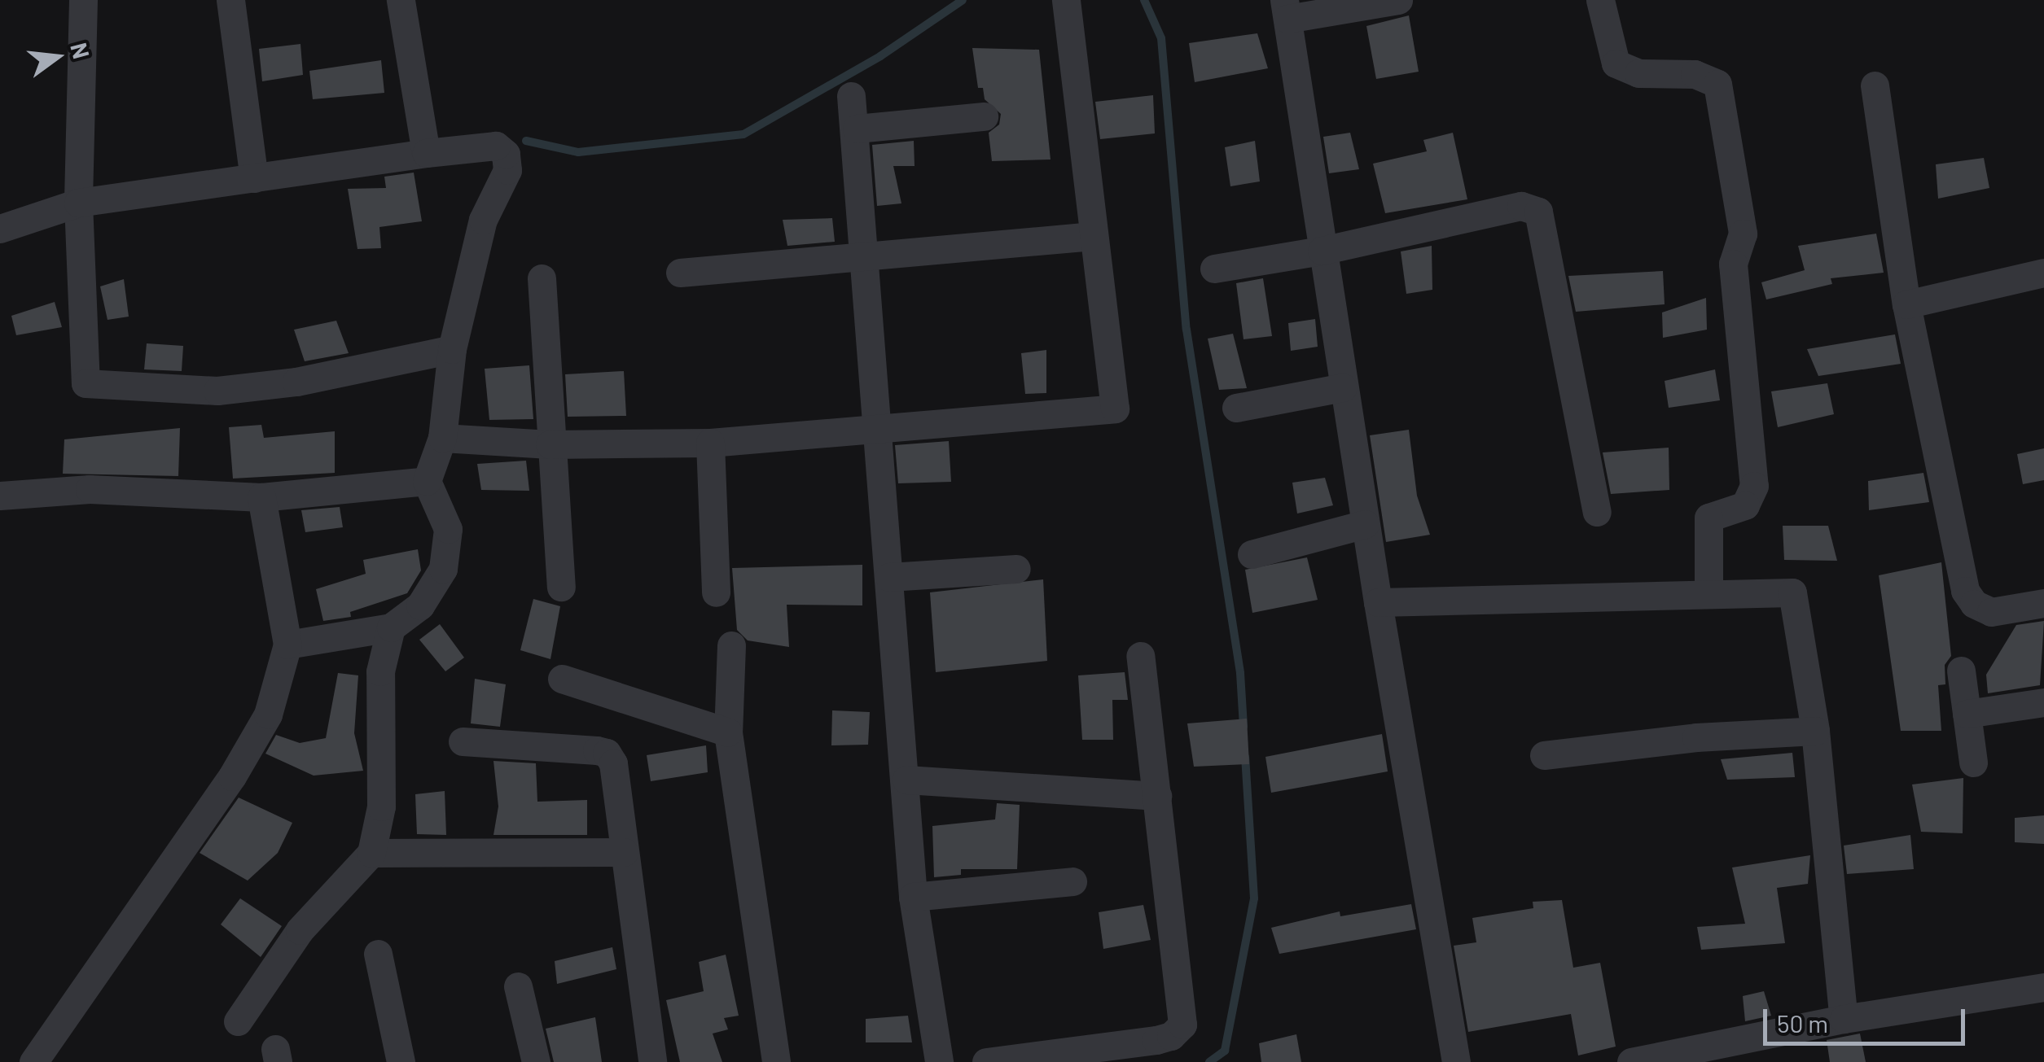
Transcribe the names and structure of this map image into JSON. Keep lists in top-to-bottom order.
{
  "scale_bar": "50 m",
  "north": "right"
}
